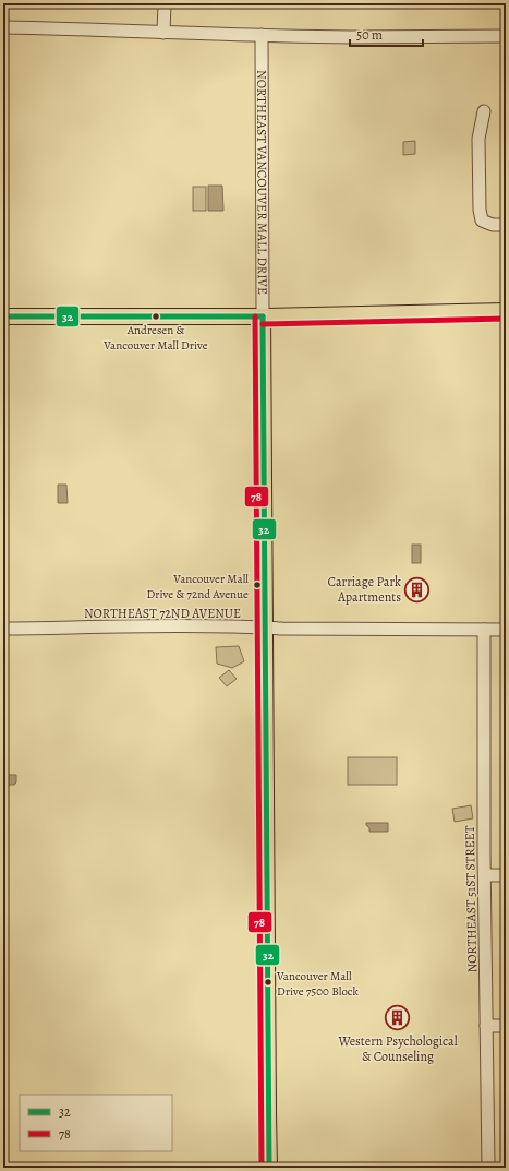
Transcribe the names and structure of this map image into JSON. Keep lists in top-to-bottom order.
{
  "streets": {
    "main road": ["NORTHEAST VANCOUVER MALL DRIVE"],
    "street": ["NORTHEAST 72ND AVENUE", "NORTHEAST 51ST STREET"]
  },
  "crossings": [
    ["NORTHEAST VANCOUVER MALL DRIVE", "NORTHEAST 72ND AVENUE"],
    ["NORTHEAST 72ND AVENUE", "NORTHEAST 51ST STREET"]
  ],
  "places": {
    "other": ["Andresen & Vancouver Mall Drive", "Vancouver Mall Drive & 72nd Avenue", "Vancouver Mall Drive 7500 Block"],
    "building": ["Carriage Park Apartments", "Western Psychological & Counseling"]
  },
  "lines": ["transit line 32", "transit line 78"],
  "legend": ["32", "78"],
  "scale_bar": "50 m"
}
